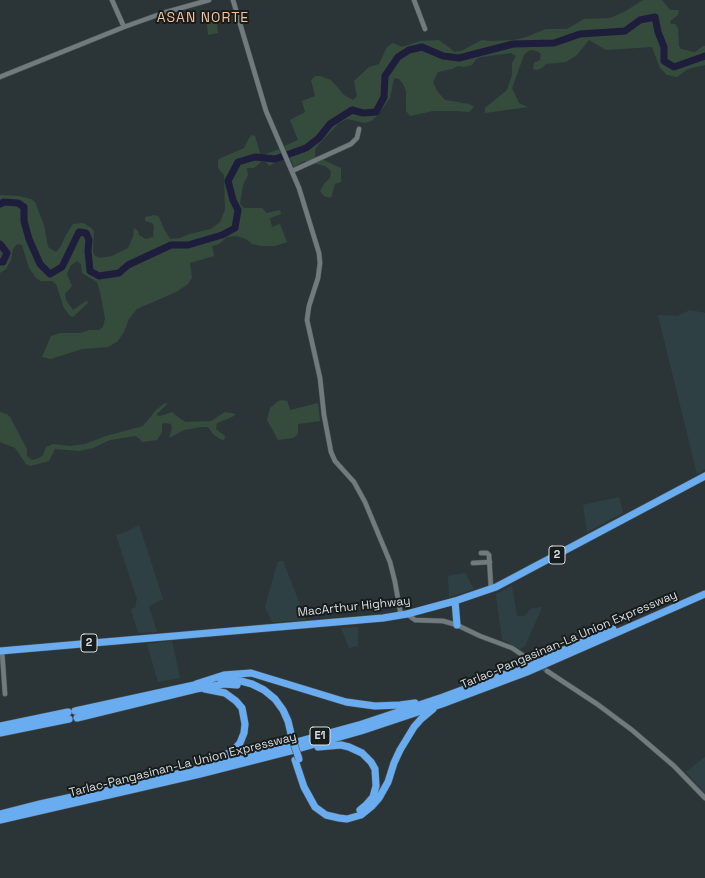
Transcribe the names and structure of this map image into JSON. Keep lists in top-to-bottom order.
{
  "streets": {
    "highway": [
      "2",
      "MacArthur Highway",
      "Tarlac-Pangasinan-La Union Expressway",
      "E1"
    ]
  },
  "districts": ["ASAN NORTE"]
}
